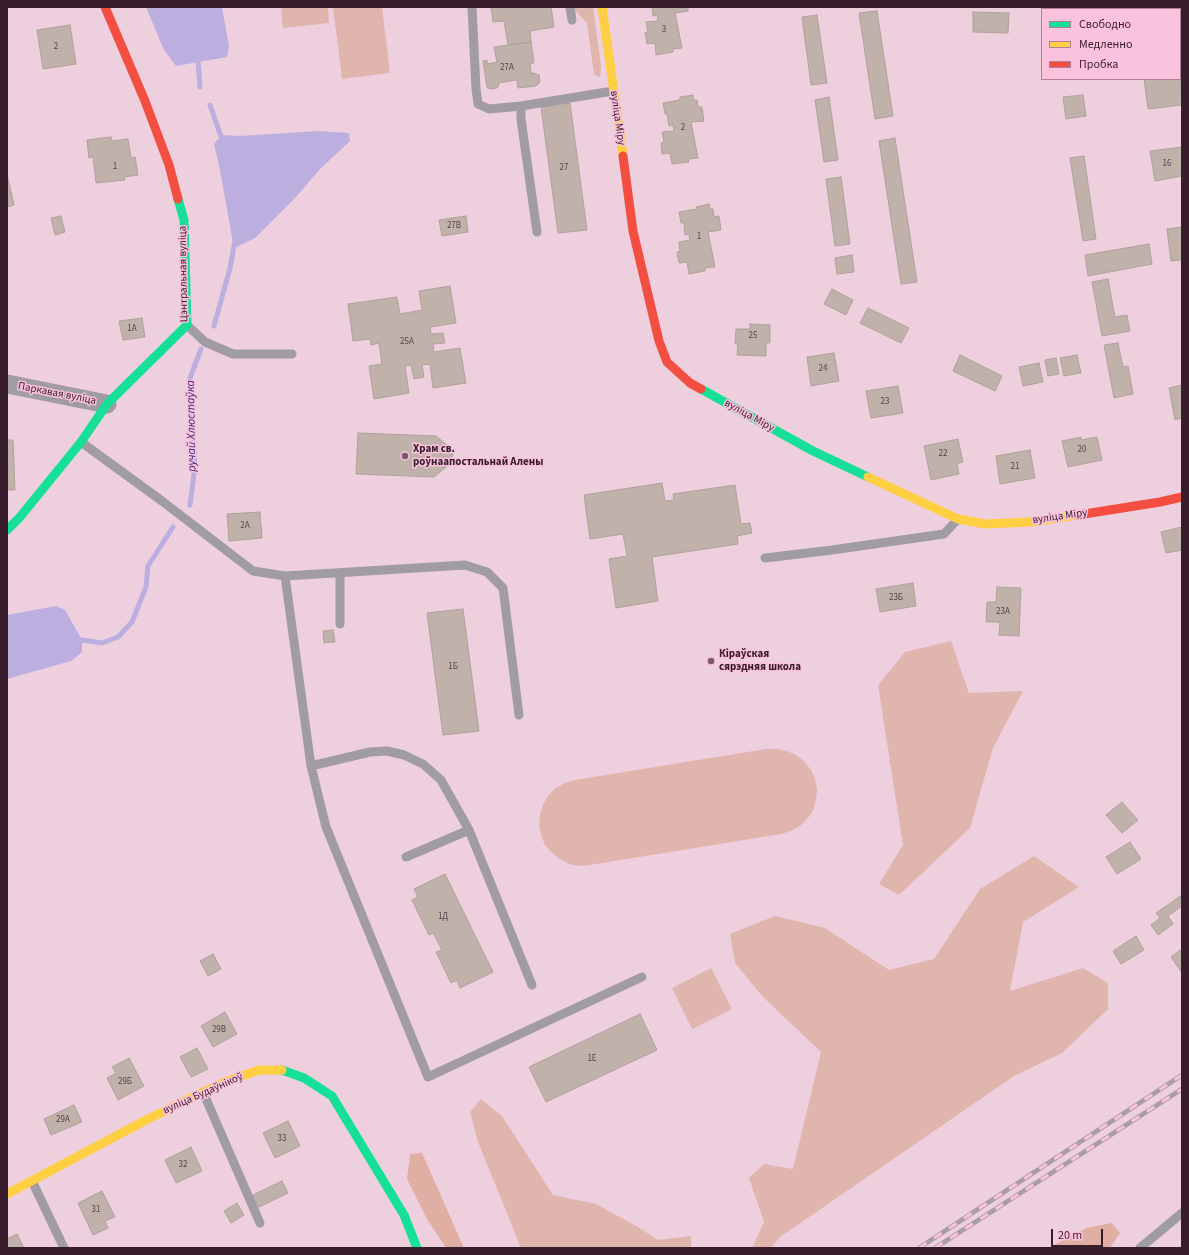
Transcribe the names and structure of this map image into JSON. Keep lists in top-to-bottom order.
{
  "streets": {
    "street": [
      "вуліца Міру",
      "Цэнтральная вуліца",
      "Паркавая вуліца",
      "вуліца Будаўнікоў"
    ]
  },
  "crossings": [
    ["Цэнтральная вуліца", "Паркавая вуліца"]
  ],
  "water": ["ручай Хлюстаўка"],
  "places": ["Храм св. роўнаапостальнай Алены", "Кіраўская сярэдняя школа"],
  "house_numbers": [
    "3",
    "2",
    "27А",
    "2",
    "16",
    "1",
    "27",
    "27В",
    "1",
    "1А",
    "25",
    "25А",
    "24",
    "23",
    "20",
    "22",
    "21",
    "2А",
    "23Б",
    "23А",
    "1Б",
    "1Д",
    "29В",
    "1Е",
    "29Б",
    "29А",
    "33",
    "32",
    "31"
  ],
  "legend": ["Свободно", "Медленно", "Пробка"],
  "scale_bar": "20 m"
}
